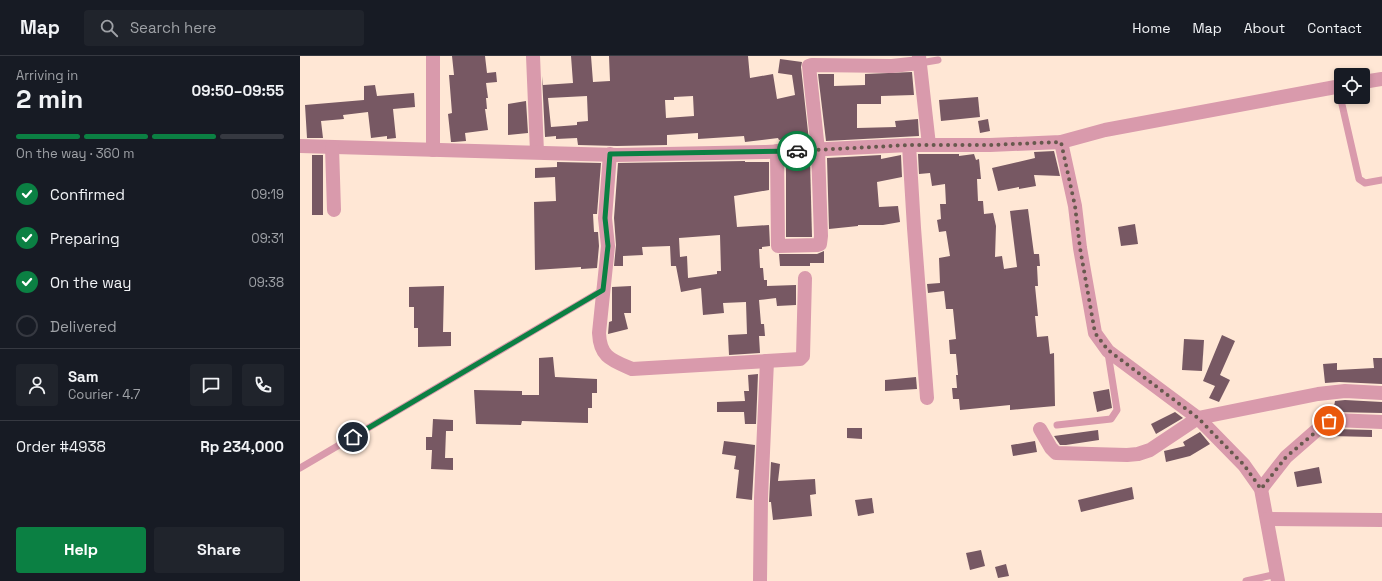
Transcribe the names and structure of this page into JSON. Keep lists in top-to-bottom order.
{
  "page": {
    "header": "Map",
    "search": "Search here",
    "nav": [
      "Home",
      "Map",
      "About",
      "Contact"
    ],
    "heading": ["2 min", "Arriving in", "09:50–09:55"],
    "panel": [
      "Sam",
      "Courier · 4.7",
      "Order #4938",
      "Rp 234,000"
    ],
    "bar": "On the way · 360 m",
    "list": [
      ["Confirmed", "09:19"],
      ["Preparing", "09:31"],
      ["On the way", "09:38"],
      "Delivered"
    ],
    "buttons": ["Help", "Share"]
  }
}
